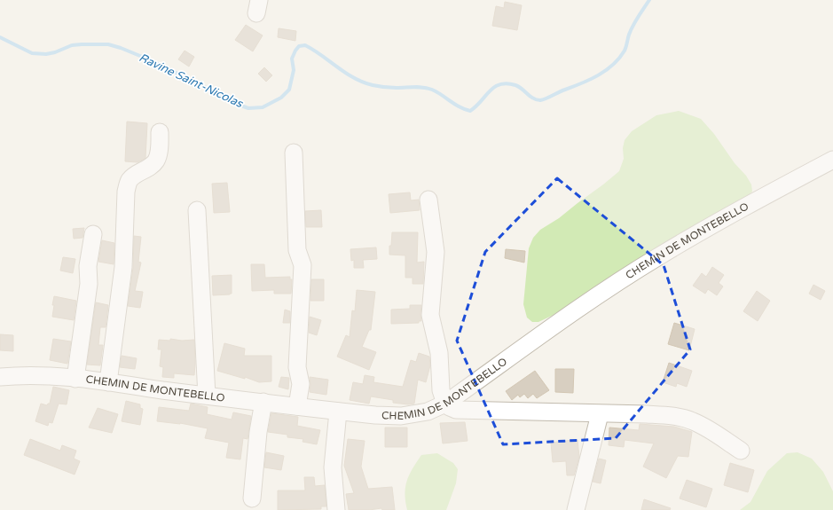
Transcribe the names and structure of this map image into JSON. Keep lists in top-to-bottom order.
{
  "streets": {
    "street": ["CHEMIN DE MONTEBELLO"]
  },
  "water": ["Ravine Saint-Nicolas"]
}
